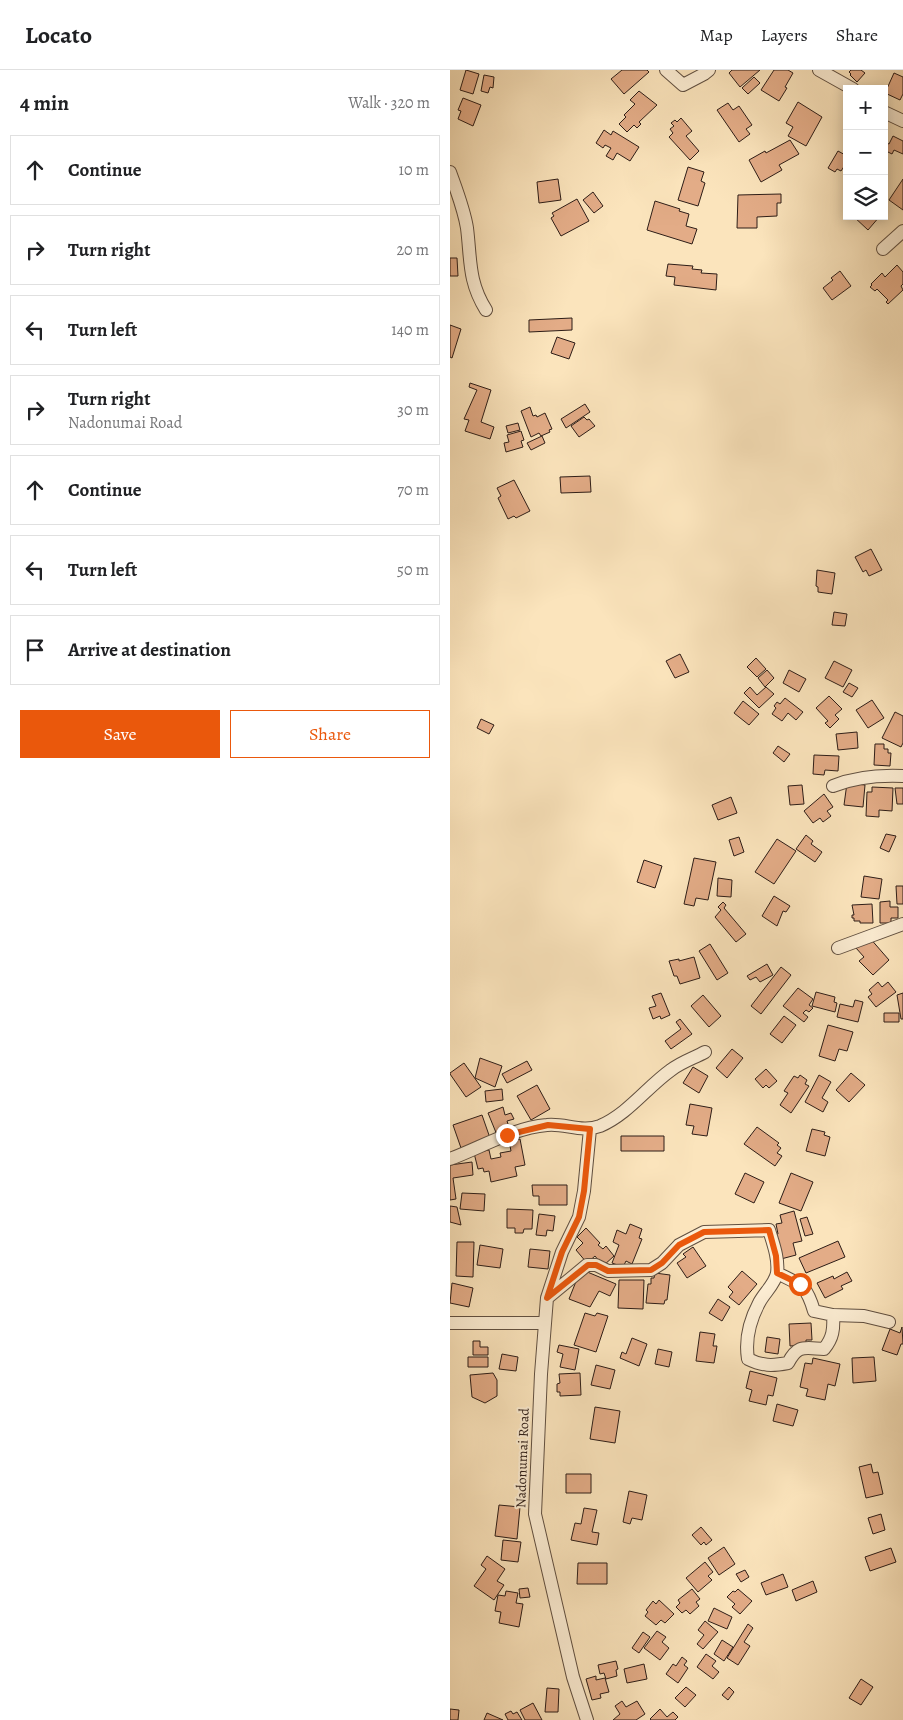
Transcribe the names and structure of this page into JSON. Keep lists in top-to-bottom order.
{
  "streets": {
    "street": ["Nadonumai Road"]
  },
  "page": {
    "header": "Locato",
    "nav": ["Map", "Layers", "Share"],
    "heading": ["4 min", "Walk · 320 m"],
    "map_buttons": ["+", "−"],
    "list": [
      ["Continue", "10 m"],
      ["Turn right", "20 m"],
      ["Turn left", "140 m"],
      ["Turn right", "Nadonumai Road", "30 m"],
      ["Continue", "70 m"],
      ["Turn left", "50 m"],
      "Arrive at destination"
    ],
    "buttons": ["Save", "Share"]
  }
}
